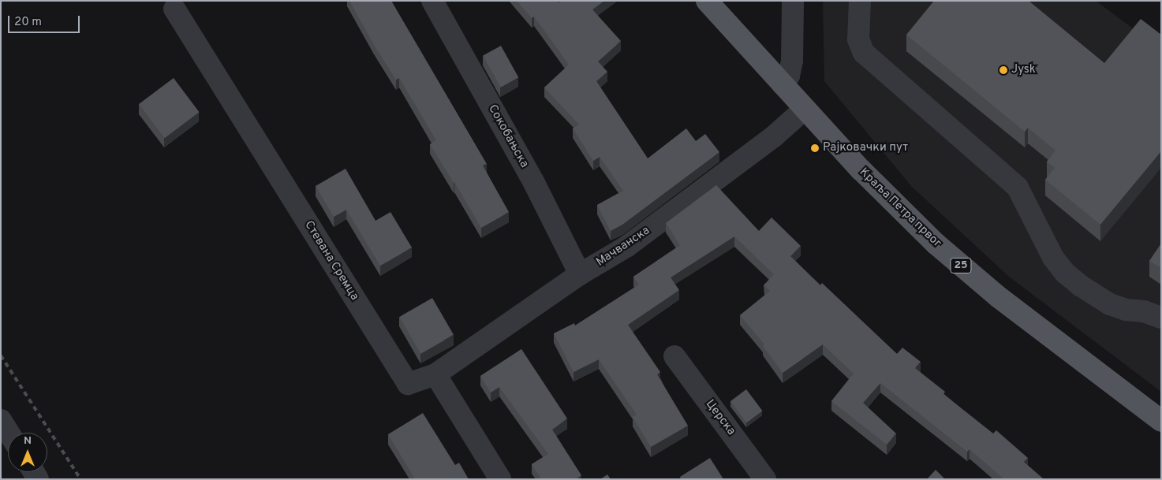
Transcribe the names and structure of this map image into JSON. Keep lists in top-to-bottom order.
{
  "streets": {
    "main road": ["Краља Петра првог", "25"],
    "street": [
      "Сокобањска",
      "Мачванска",
      "Стевана Сремца",
      "Церска"
    ]
  },
  "crossings": [
    ["Сокобањска", "Мачванска"],
    ["Краља Петра првог", "Мачванска"],
    ["Краља Петра првог", "25"],
    ["Мачванска", "Стевана Сремца"]
  ],
  "places": ["Jysk", "Рајковачки пут"],
  "scale_bar": "20 m",
  "north": "top"
}
